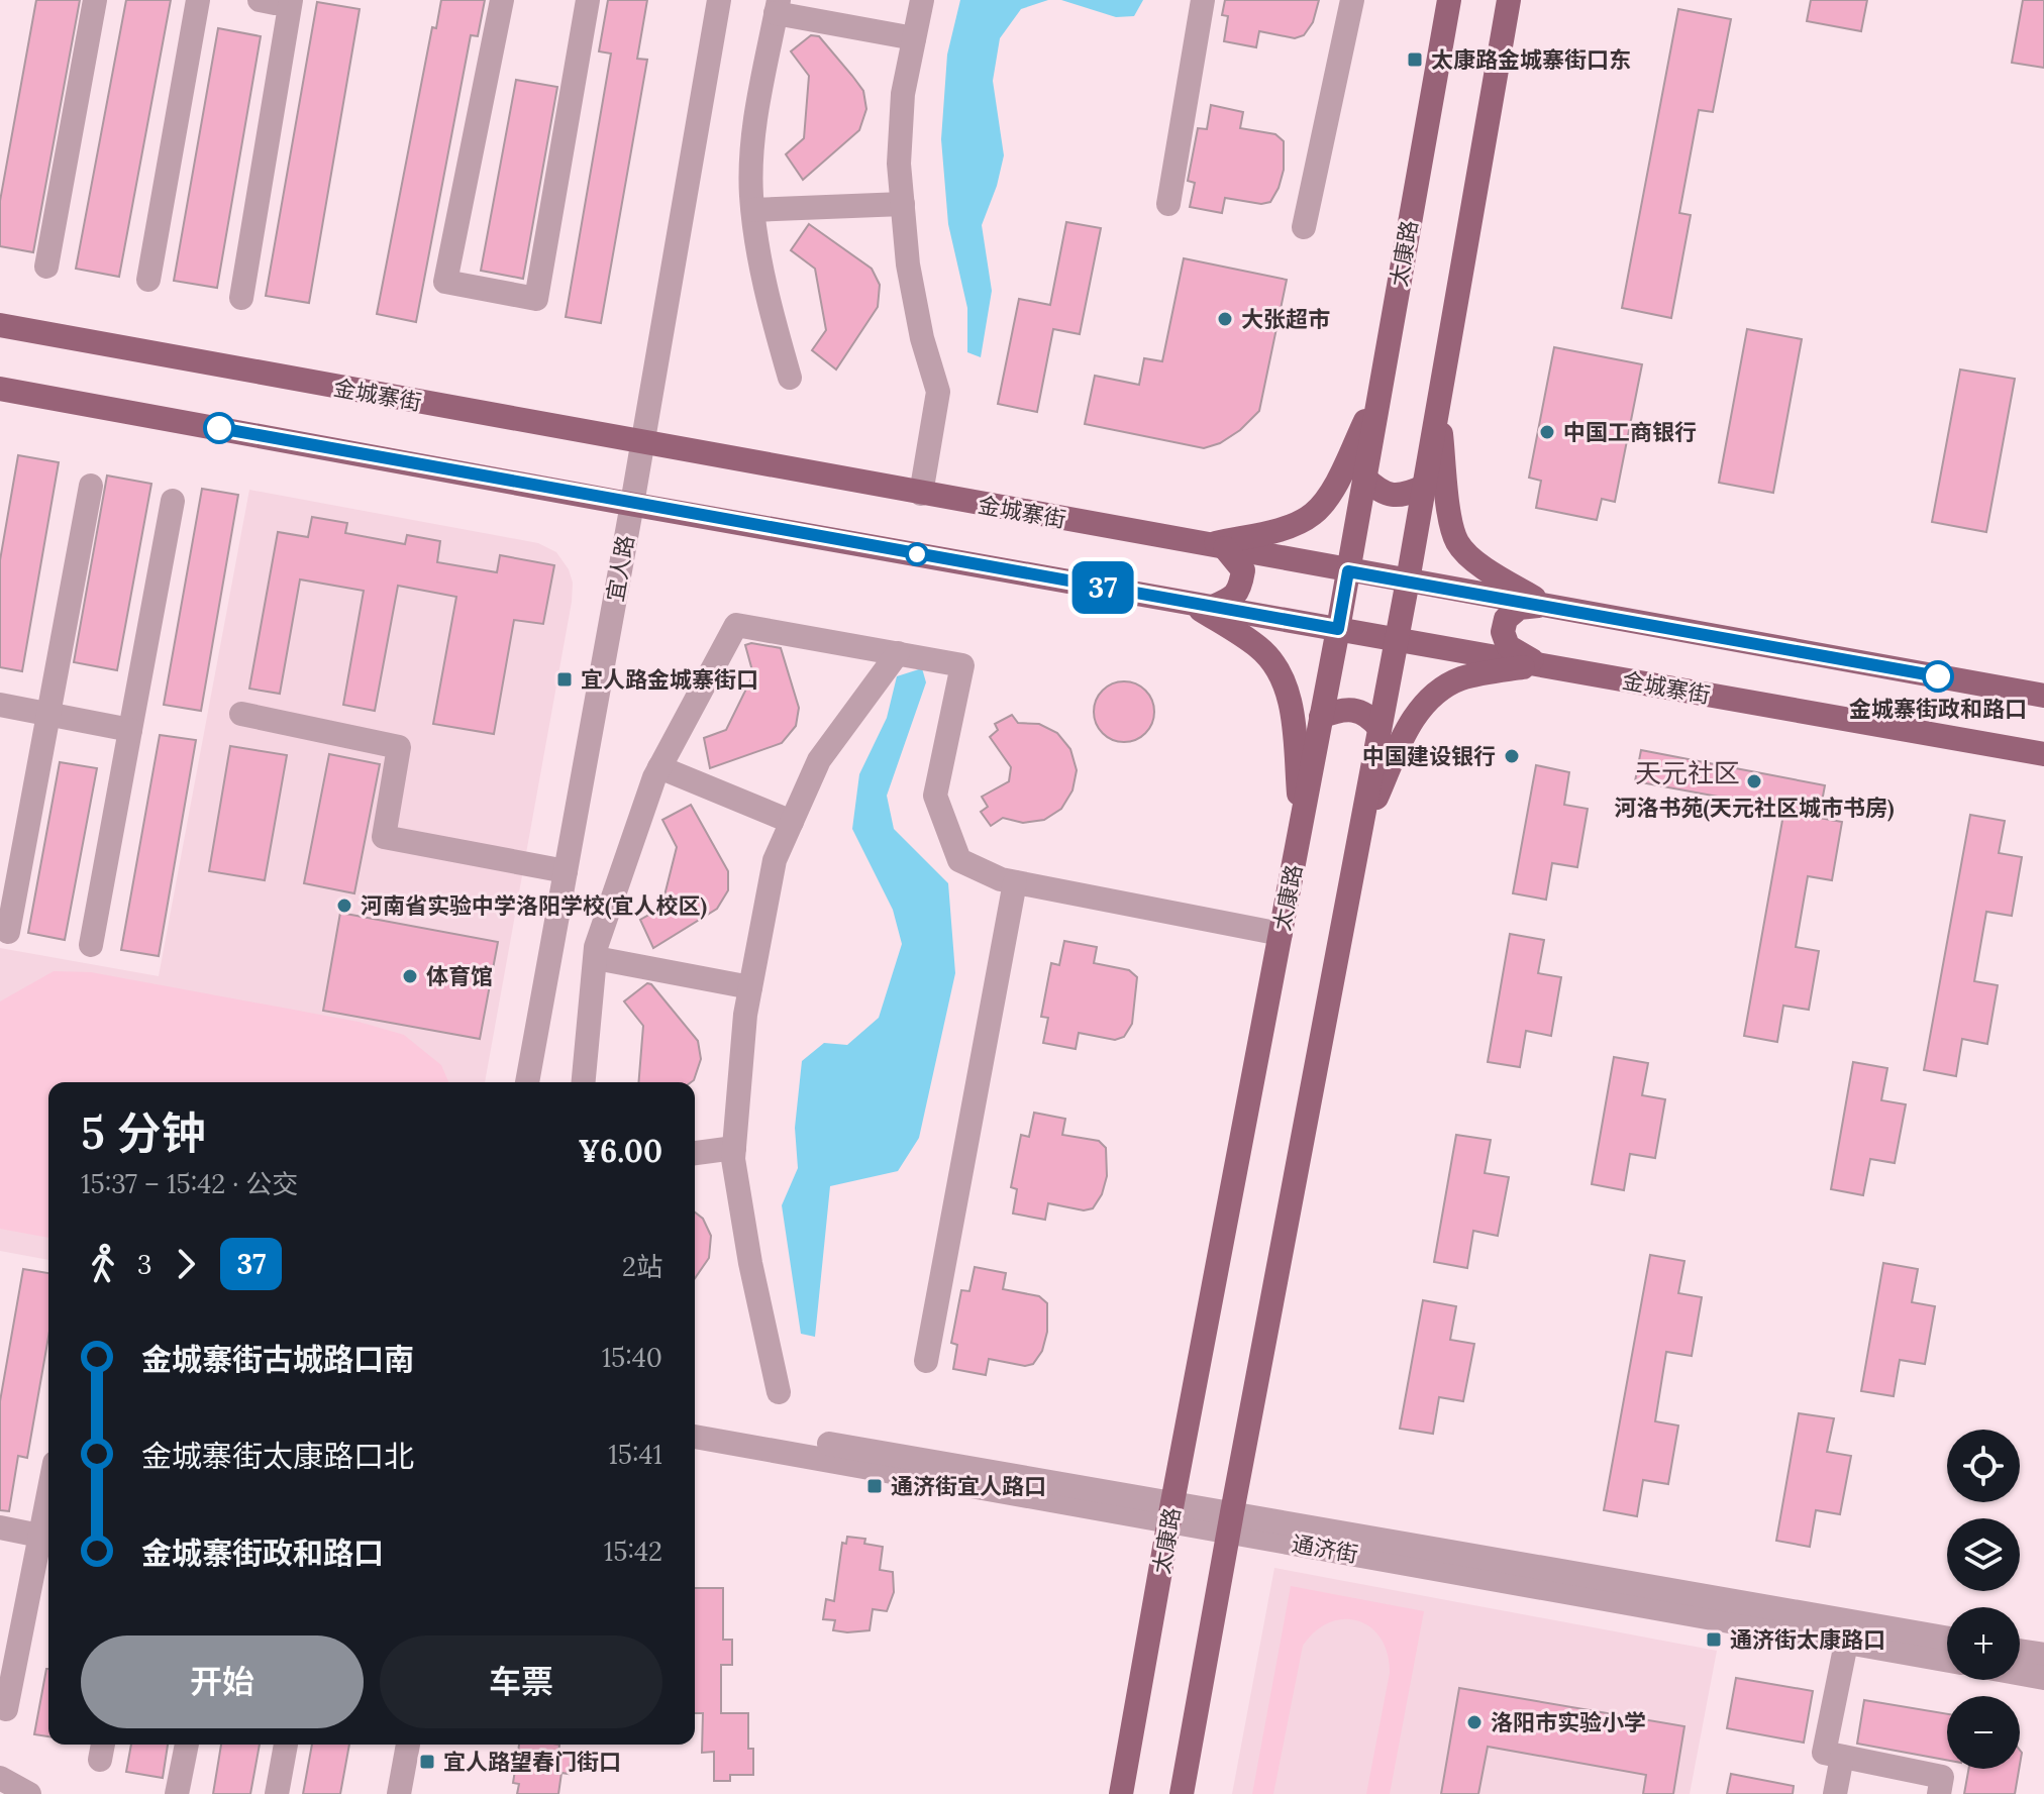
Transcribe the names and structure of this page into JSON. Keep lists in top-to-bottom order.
{
  "streets": {
    "main road": ["太康路", "金城寨街"],
    "street": ["宜人路", "通济街"]
  },
  "crossings": [
    ["太康路", "金城寨街"],
    ["太康路", "通济街"],
    ["金城寨街", "宜人路"]
  ],
  "districts": ["天元社区"],
  "places": {
    "transit": [
      "太康路金城寨街口东",
      "宜人路金城寨街口",
      "通济街宜人路口",
      "通济街太康路口",
      "宜人路望春门街口"
    ],
    "other": [
      "大张超市",
      "中国工商银行",
      "金城寨街政和路口",
      "中国建设银行",
      "河洛书苑(天元社区城市书房)",
      "河南省实验中学洛阳学校(宜人校区)",
      "体育馆",
      "洛阳市实验小学"
    ]
  },
  "lines": ["bus line 37"],
  "page": {
    "on_map": "37",
    "heading": ["5 分钟", "15:37 – 15:42 · 公交", "¥6.00"],
    "legs": ["3", "37", "2站"],
    "list": [
      {
        "name": "金城寨街古城路口南",
        "value": "15:40"
      },
      {
        "name": "金城寨街太康路口北",
        "value": "15:41"
      },
      {
        "name": "金城寨街政和路口",
        "value": "15:42"
      }
    ],
    "map_buttons": ["+", "−"],
    "buttons": ["开始", "车票"]
  }
}
